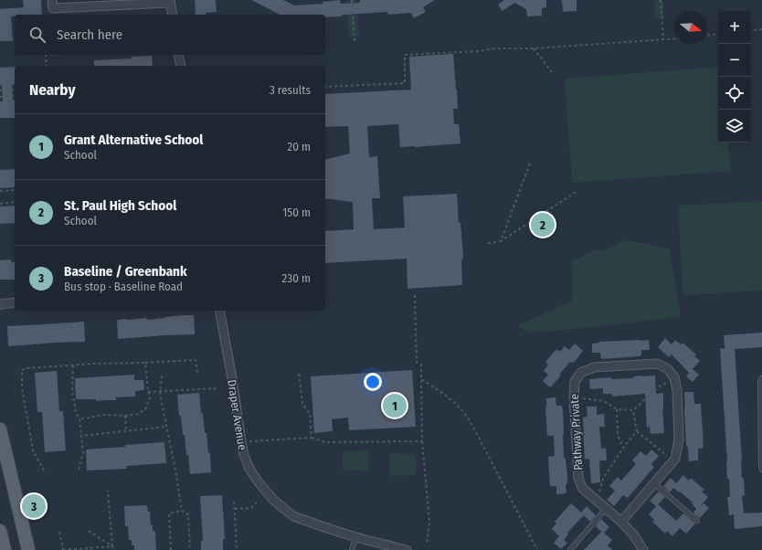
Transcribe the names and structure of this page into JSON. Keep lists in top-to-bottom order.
{
  "streets": {
    "street": ["Draper Avenue", "Pathway Private"]
  },
  "north": "right",
  "page": {
    "map_buttons": ["+", "−"],
    "search": "Search here",
    "heading": ["Nearby", "3 results"],
    "list": [
      {
        "mark": "1",
        "name": "Grant Alternative School",
        "note": "School",
        "value": "20 m"
      },
      {
        "mark": "2",
        "name": "St. Paul High School",
        "note": "School",
        "value": "150 m"
      },
      {
        "mark": "3",
        "name": "Baseline / Greenbank",
        "note": "Bus stop · Baseline Road",
        "value": "230 m"
      }
    ],
    "pins": ["2", "1", "3"]
  }
}
